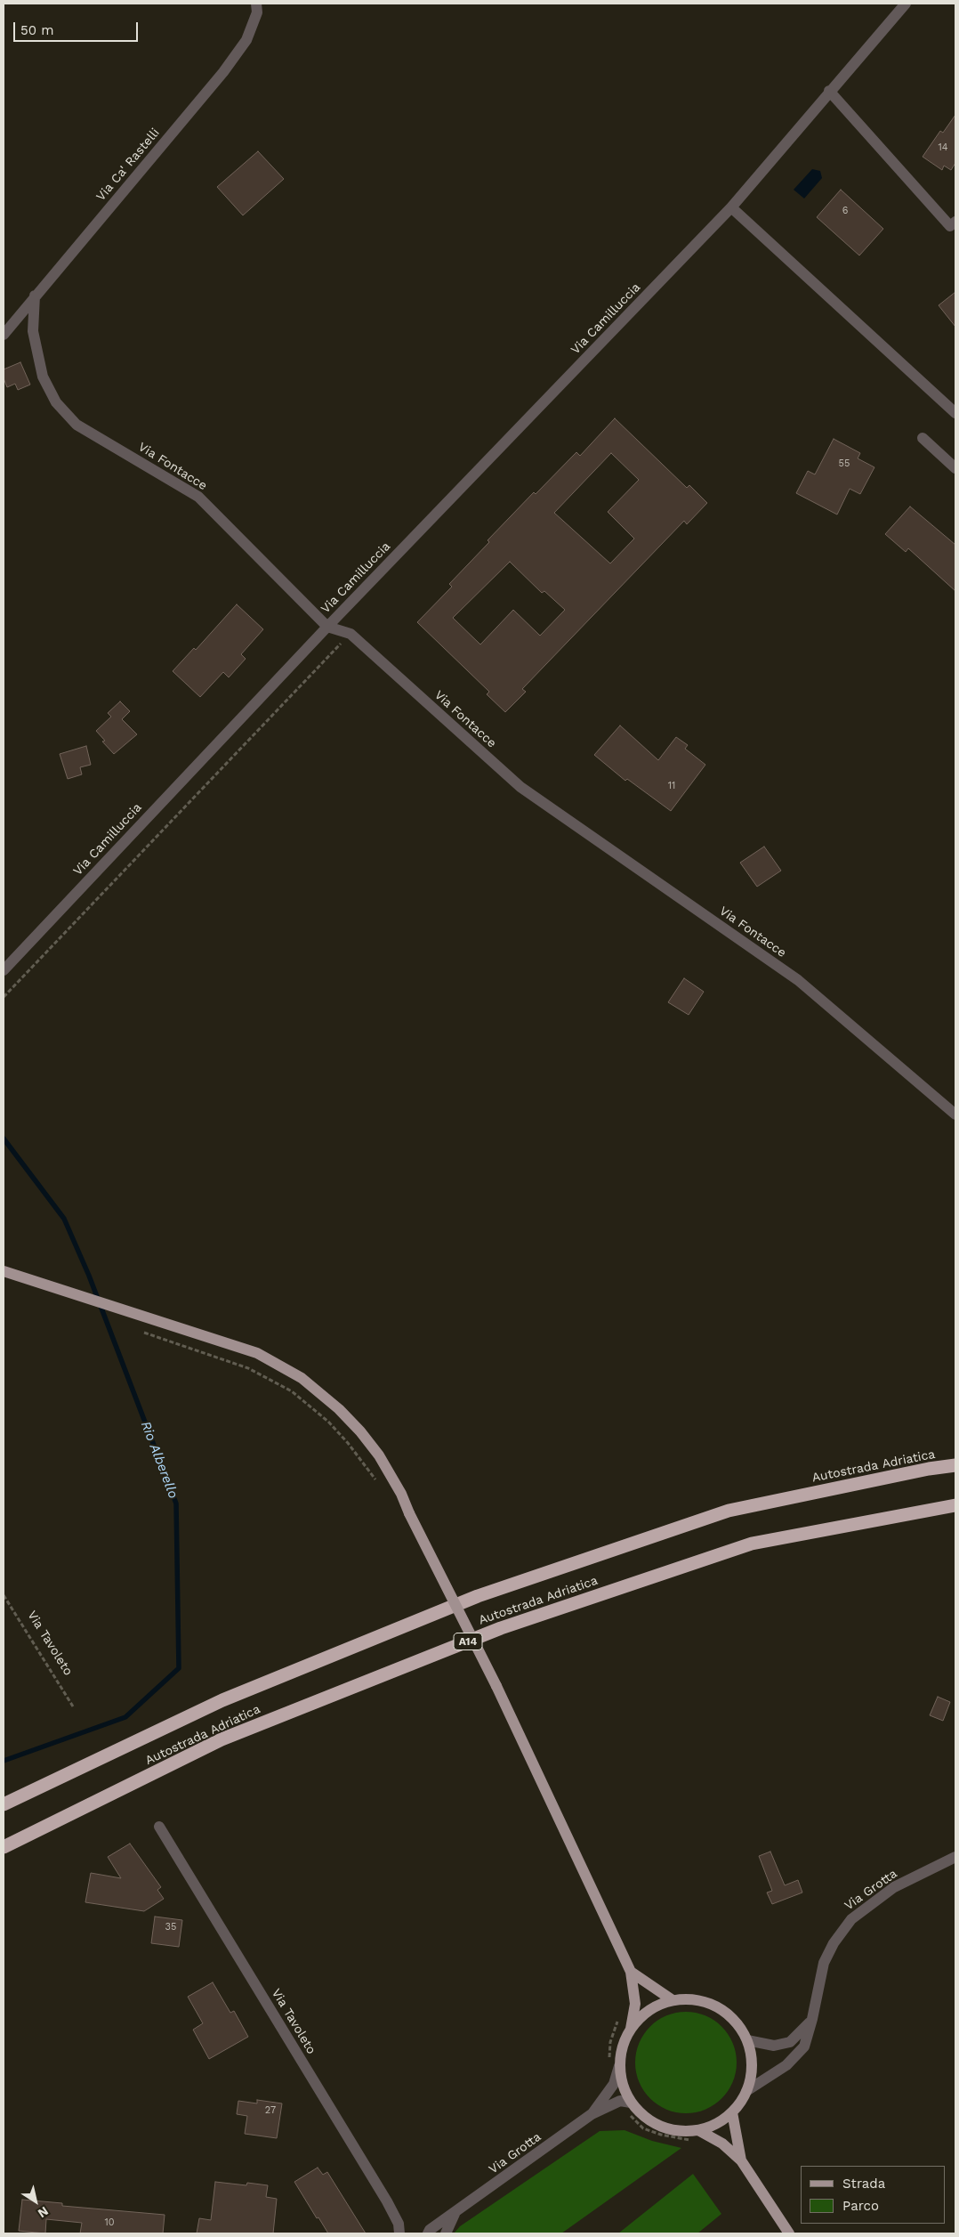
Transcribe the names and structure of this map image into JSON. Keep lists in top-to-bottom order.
{
  "streets": {
    "highway": ["Autostrada Adriatica", "A14"],
    "street": [
      "Via Ca' Rastelli",
      "Via Camilluccia",
      "Via Fontacce",
      "Via Tavoleto",
      "Via Grotta"
    ]
  },
  "crossings": [
    ["Via Ca' Rastelli", "Via Fontacce"],
    ["Via Camilluccia", "Via Fontacce"]
  ],
  "water": ["Rio Alberello"],
  "house_numbers": [
    "14",
    "6",
    "55",
    "11",
    "35",
    "27",
    "10"
  ],
  "legend": ["Strada", "Parco"],
  "scale_bar": "50 m",
  "north": "bottom right"
}
